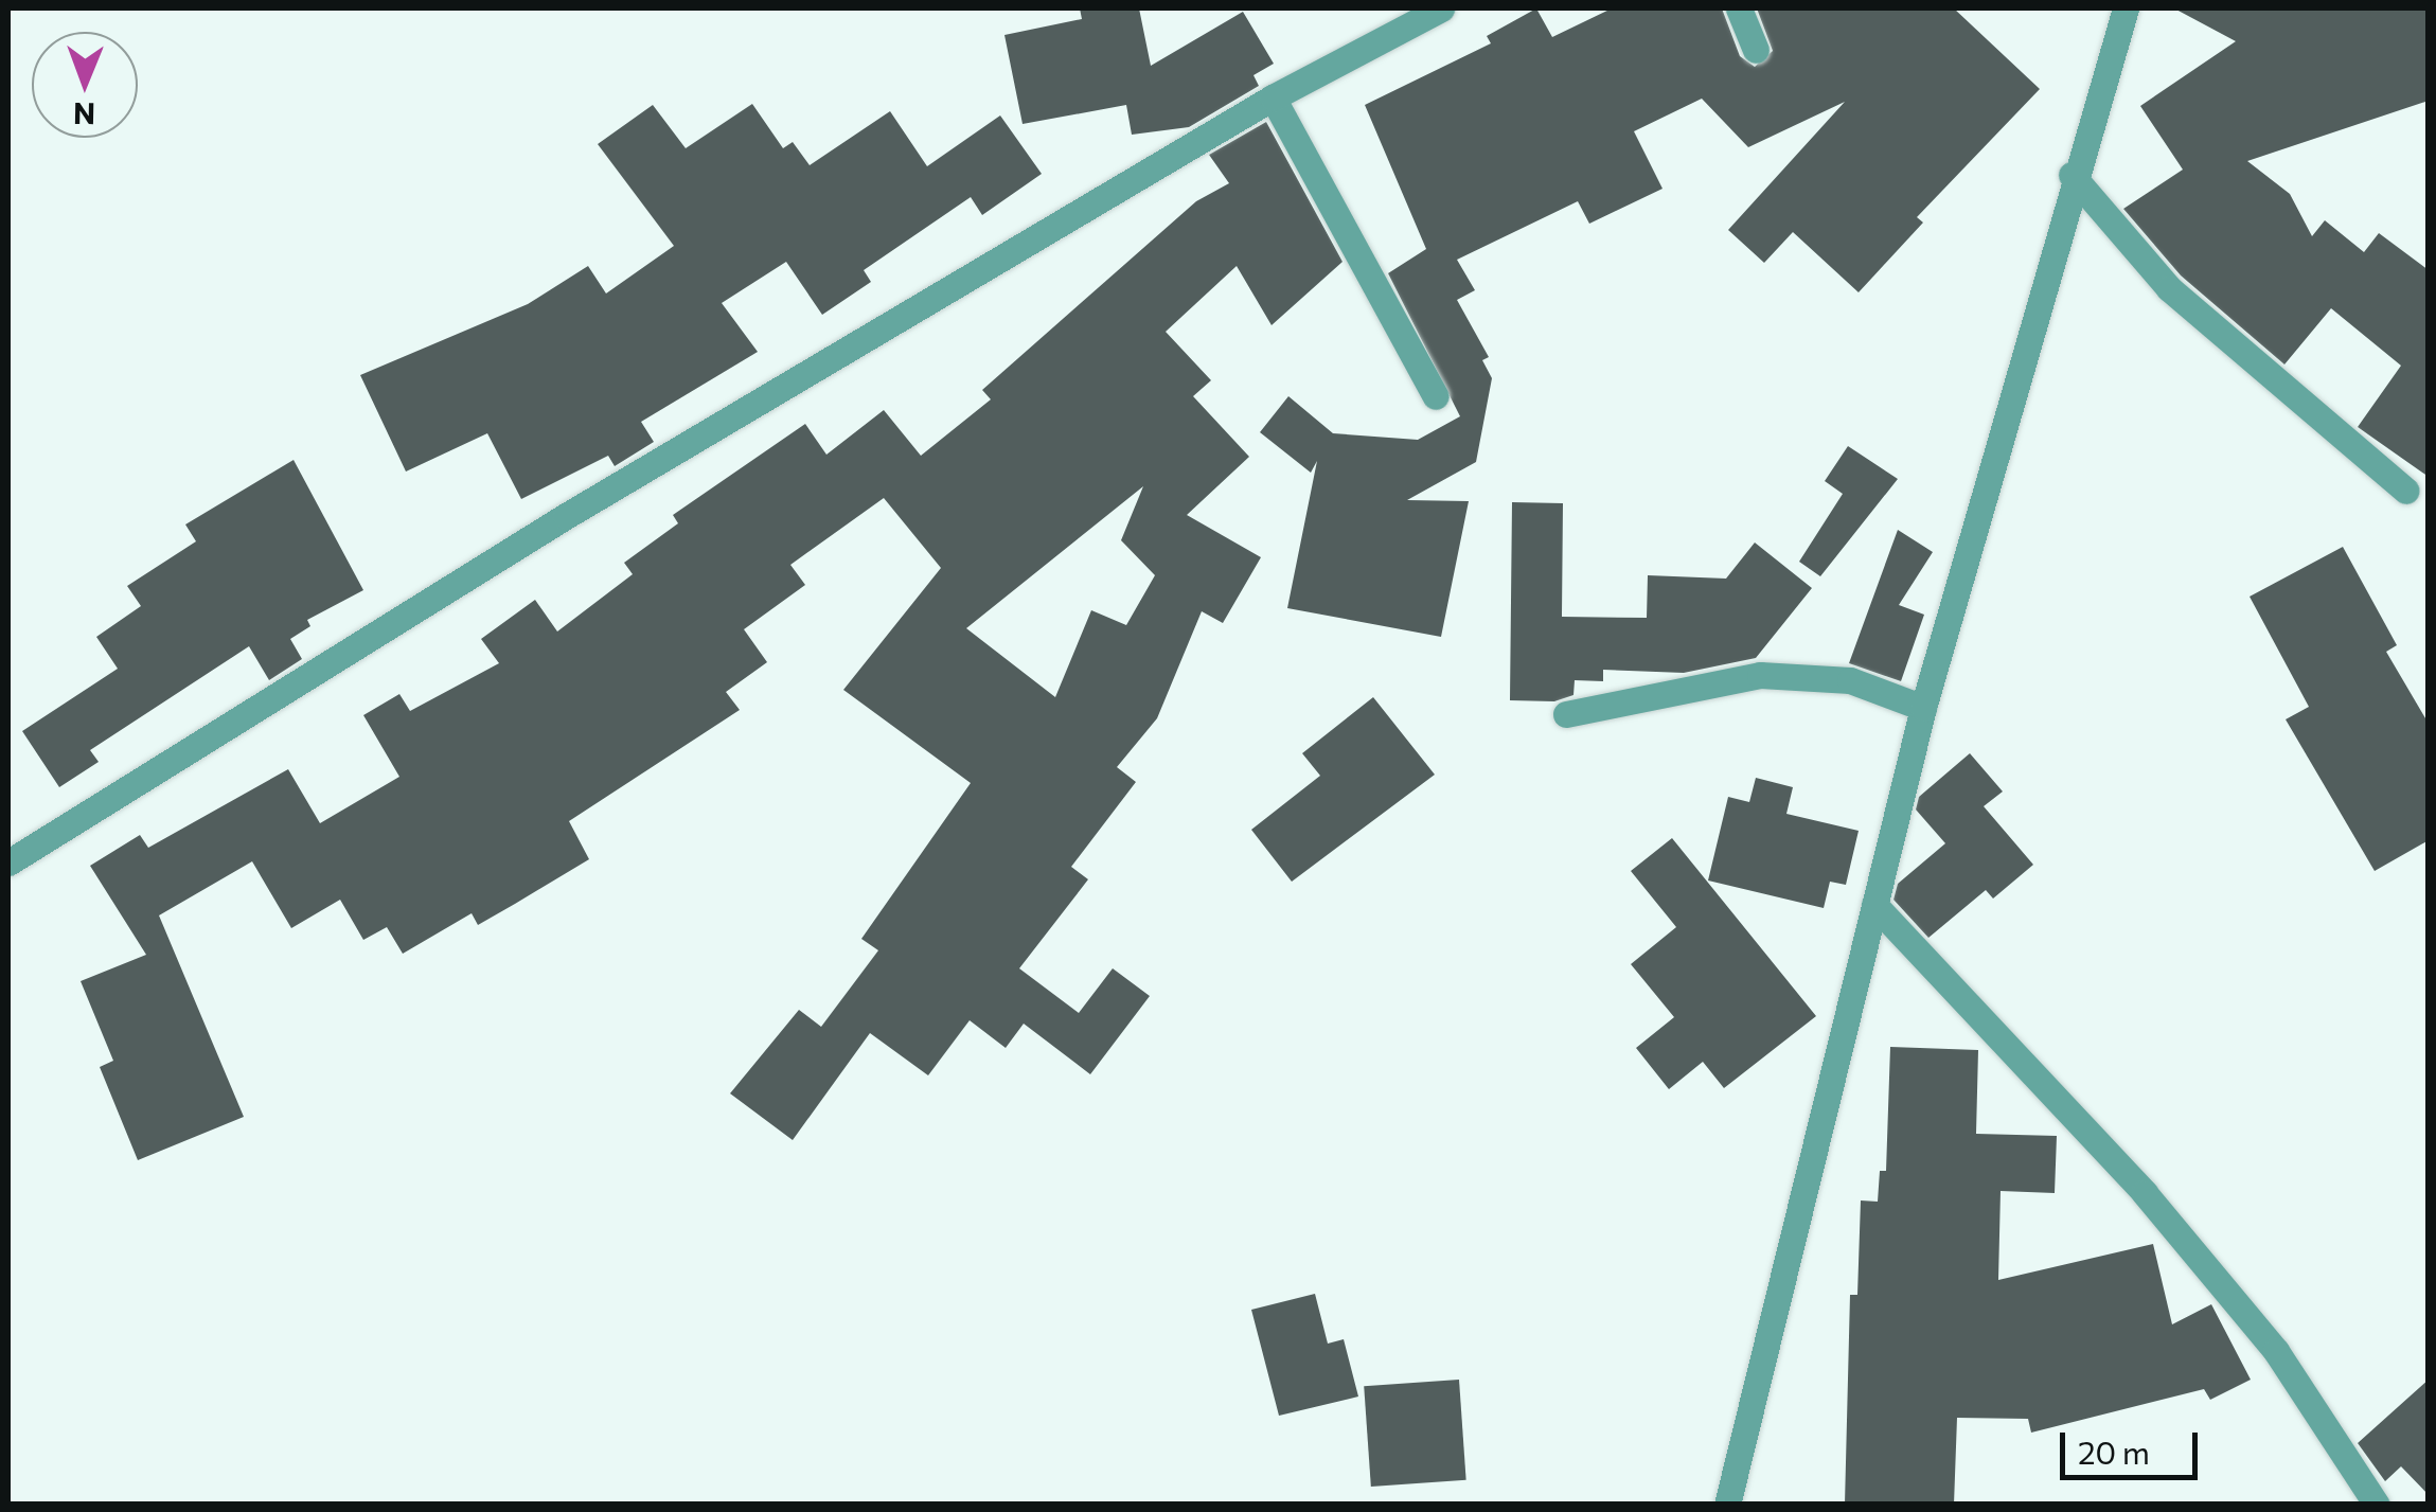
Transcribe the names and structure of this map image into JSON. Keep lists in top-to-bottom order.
{
  "scale_bar": "20 m",
  "north": "bottom"
}
